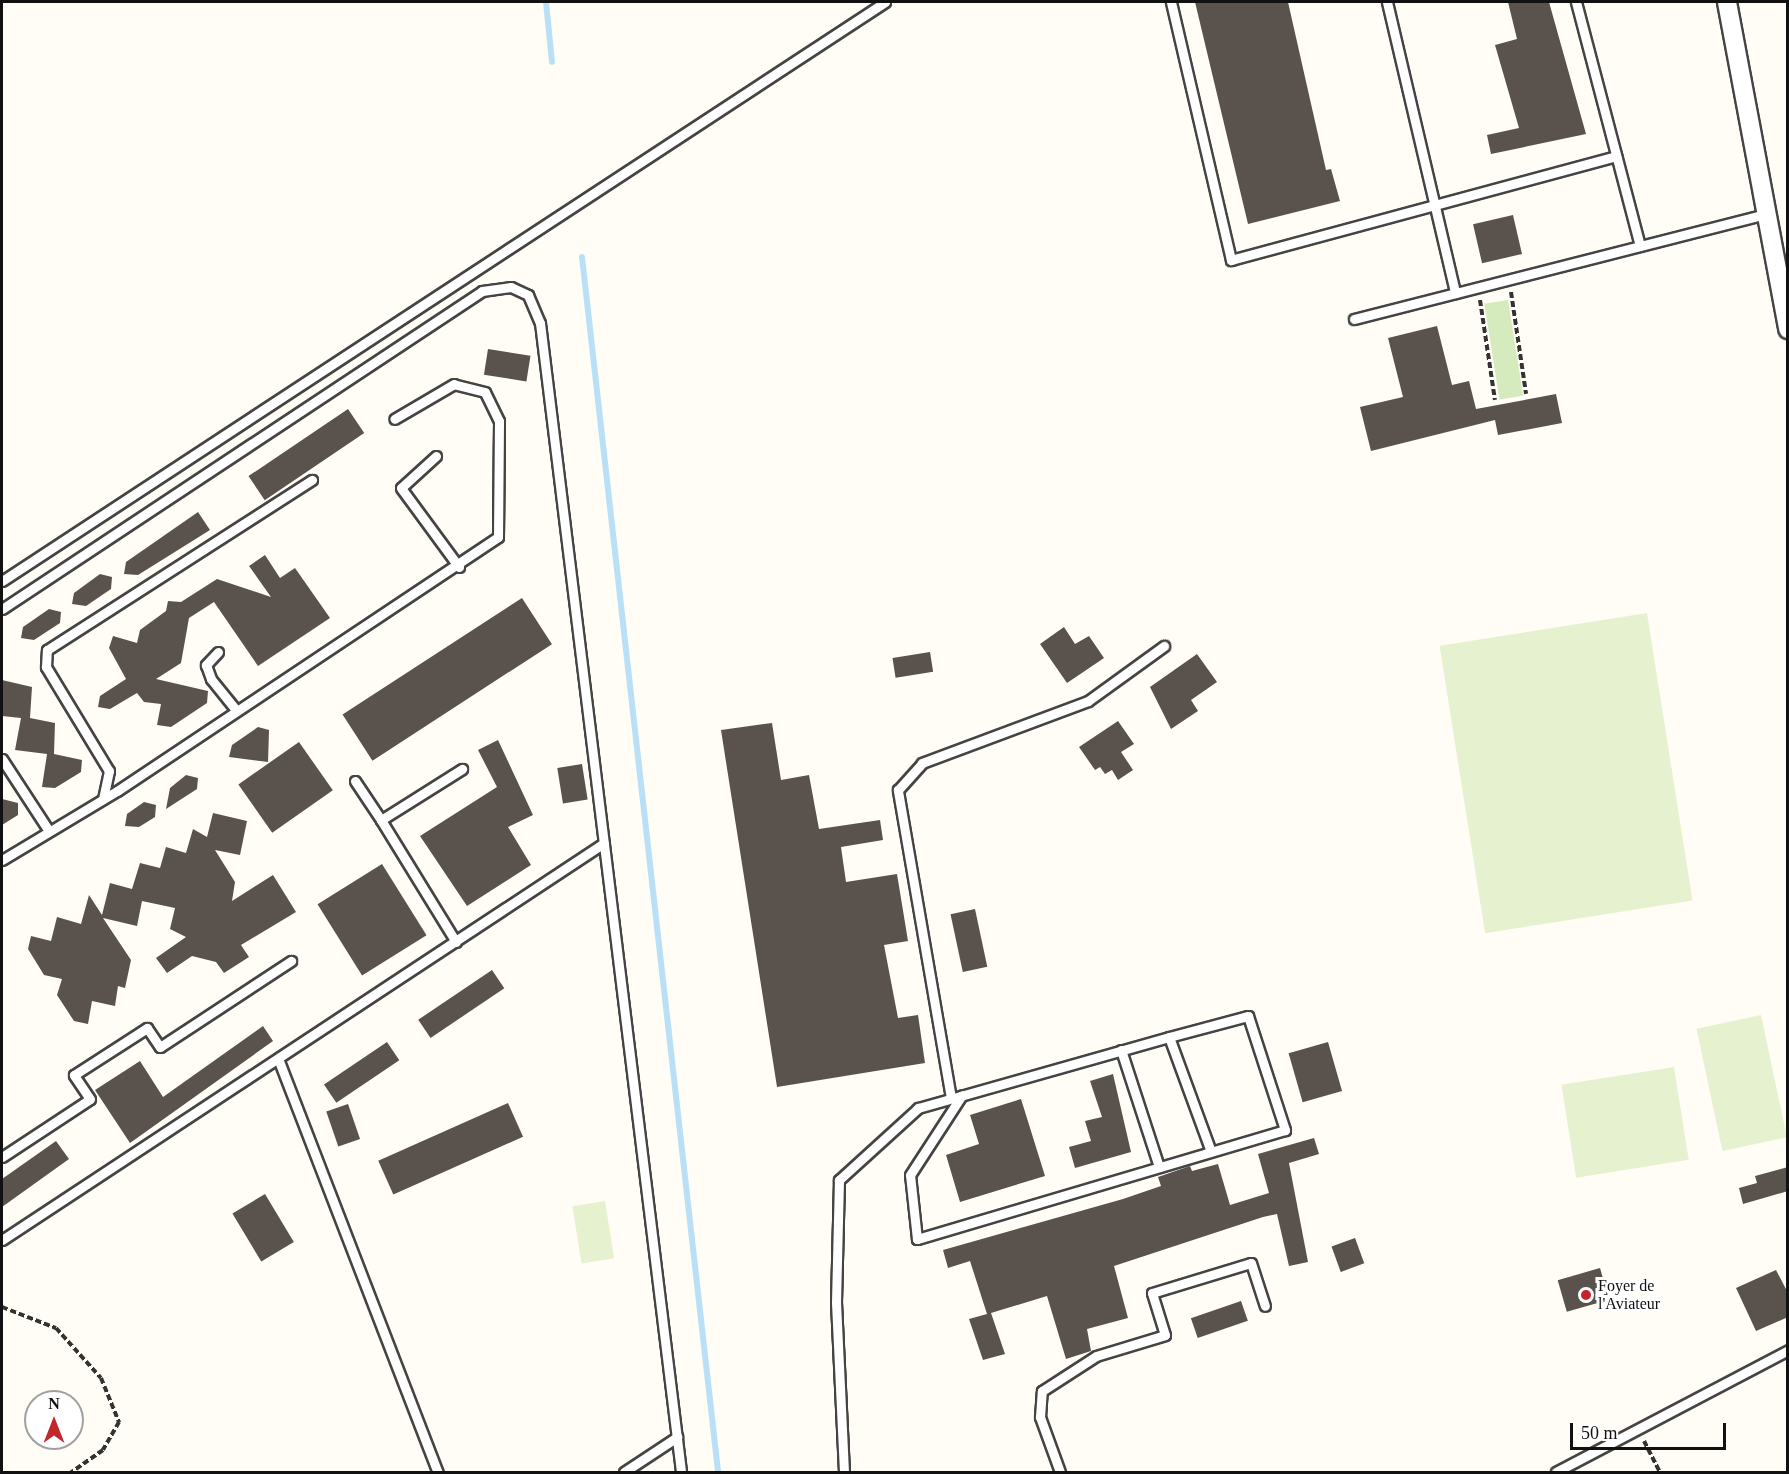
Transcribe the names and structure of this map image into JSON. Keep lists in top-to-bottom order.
{
  "places": ["Foyer de l'Aviateur"],
  "scale_bar": "50 m",
  "north": "top"
}
